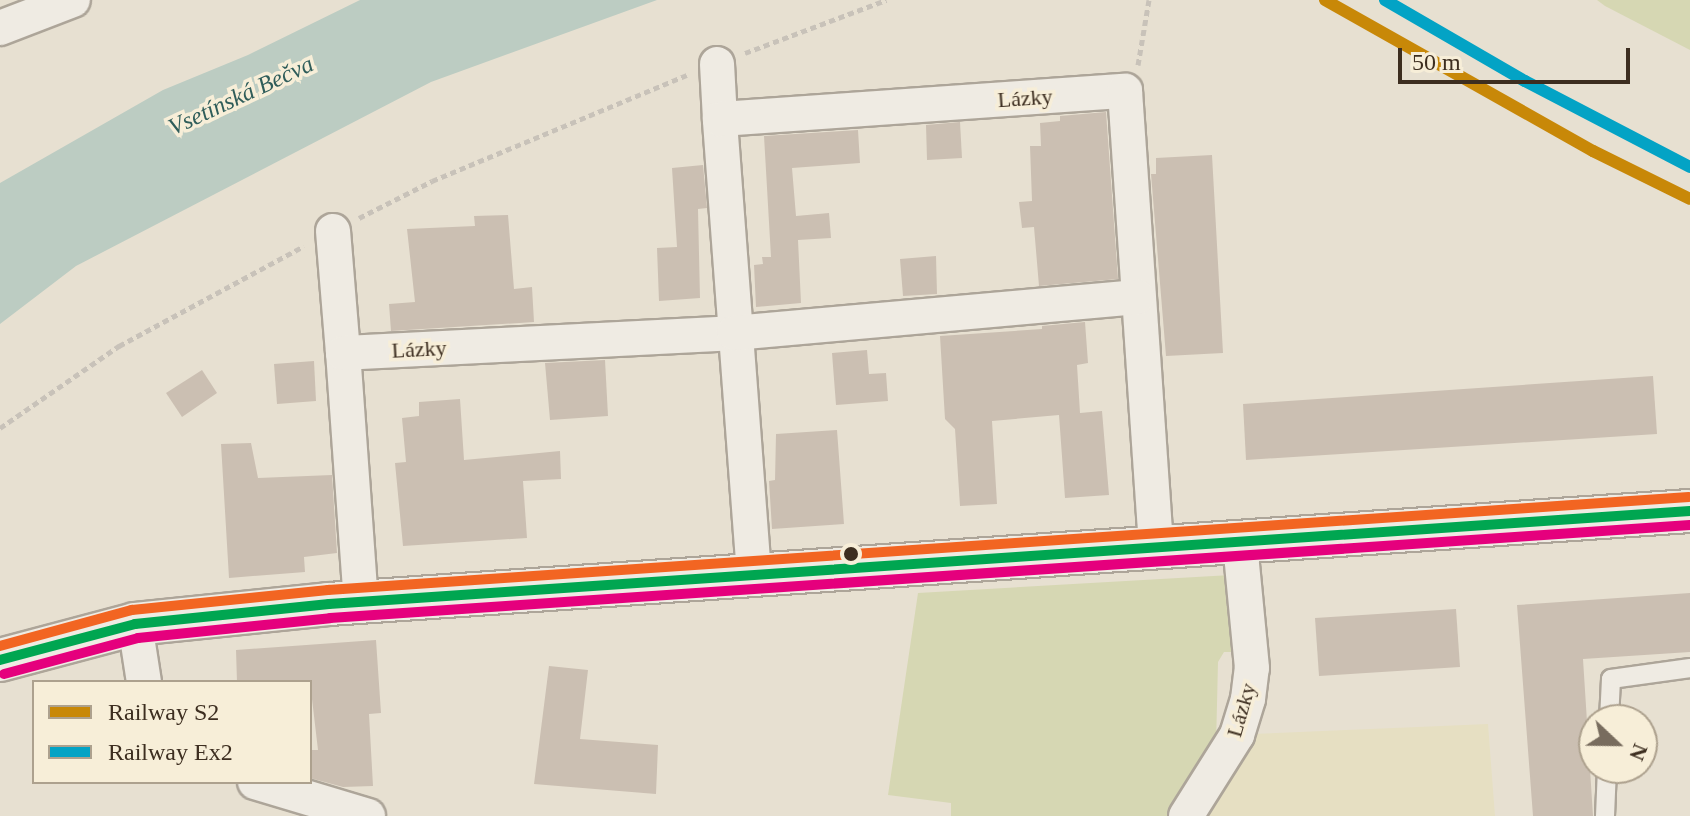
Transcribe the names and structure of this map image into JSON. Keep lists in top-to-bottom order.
{
  "streets": {
    "street": ["Lázky"]
  },
  "water": ["Vsetínská Bečva"],
  "lines": ["rail line S2", "rail line Ex2"],
  "legend": ["Railway S2", "Railway Ex2"],
  "scale_bar": "50 m",
  "north": "right"
}
